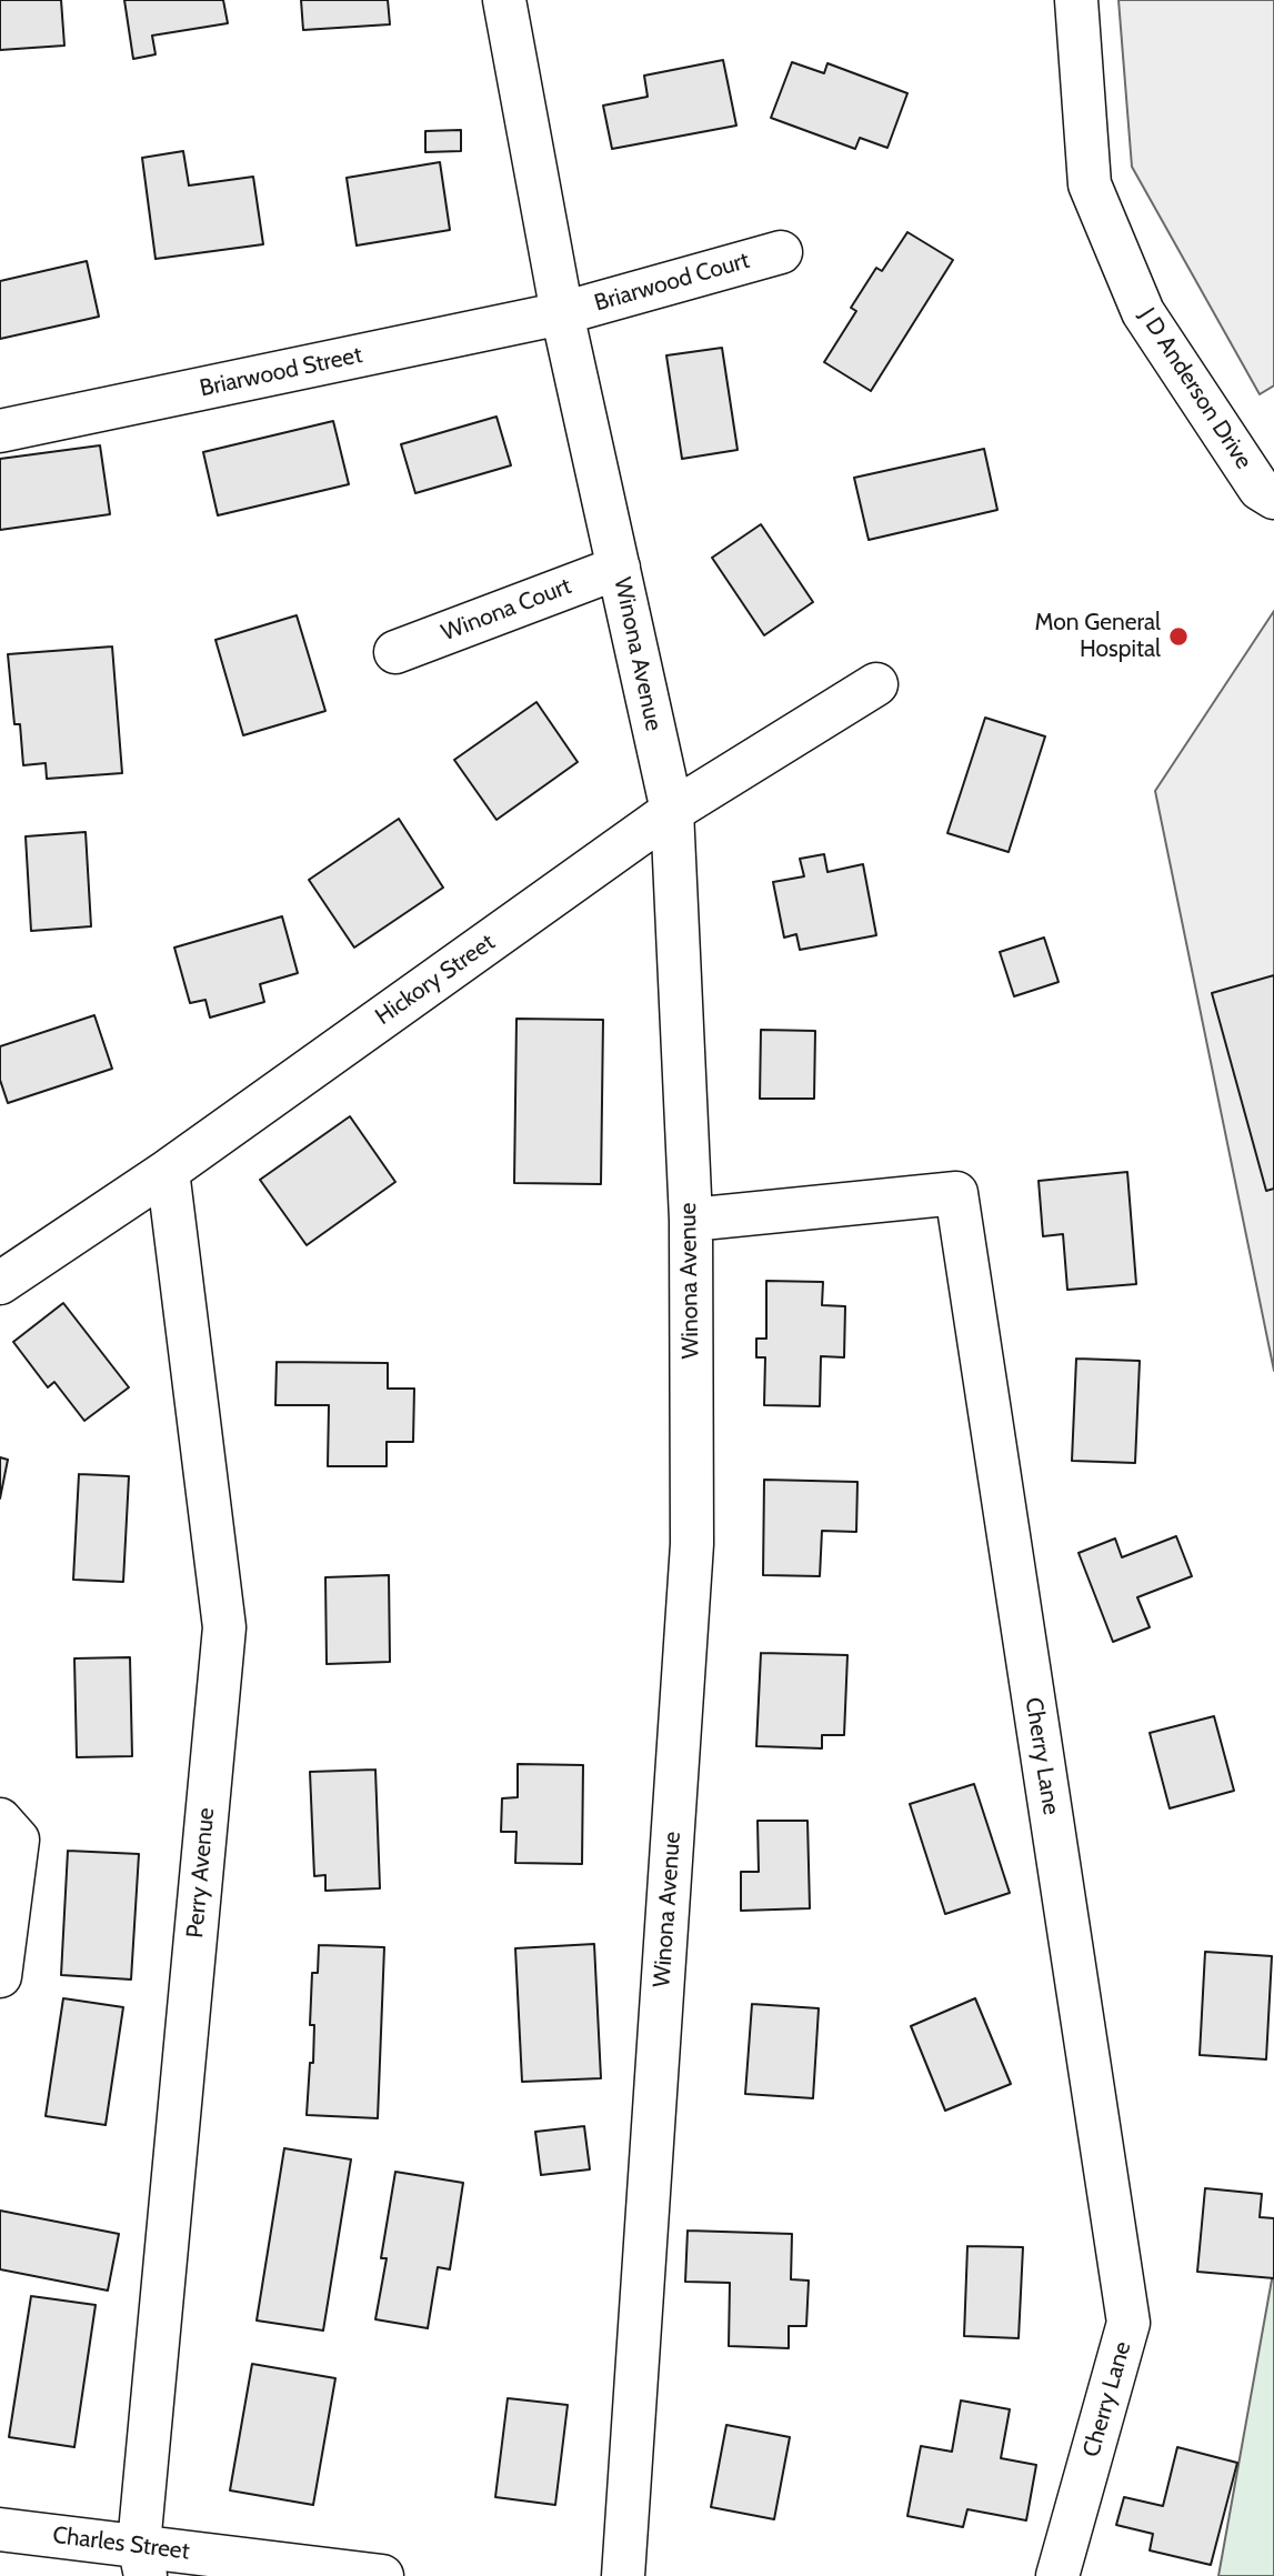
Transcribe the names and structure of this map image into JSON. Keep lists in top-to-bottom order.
{
  "streets": {
    "street": [
      "Briarwood Court",
      "Briarwood Street",
      "J D Anderson Drive",
      "Winona Court",
      "Winona Avenue",
      "Hickory Street",
      "Cherry Lane",
      "Perry Avenue",
      "Charles Street"
    ]
  },
  "crossings": [
    ["Briarwood Court", "Briarwood Street"],
    ["Briarwood Court", "Winona Avenue"],
    ["Briarwood Street", "Winona Avenue"],
    ["Winona Court", "Winona Avenue"],
    ["Winona Avenue", "Hickory Street"],
    ["Winona Avenue", "Cherry Lane"],
    ["Hickory Street", "Perry Avenue"],
    ["Perry Avenue", "Charles Street"]
  ],
  "places": ["Mon General Hospital"]
}
